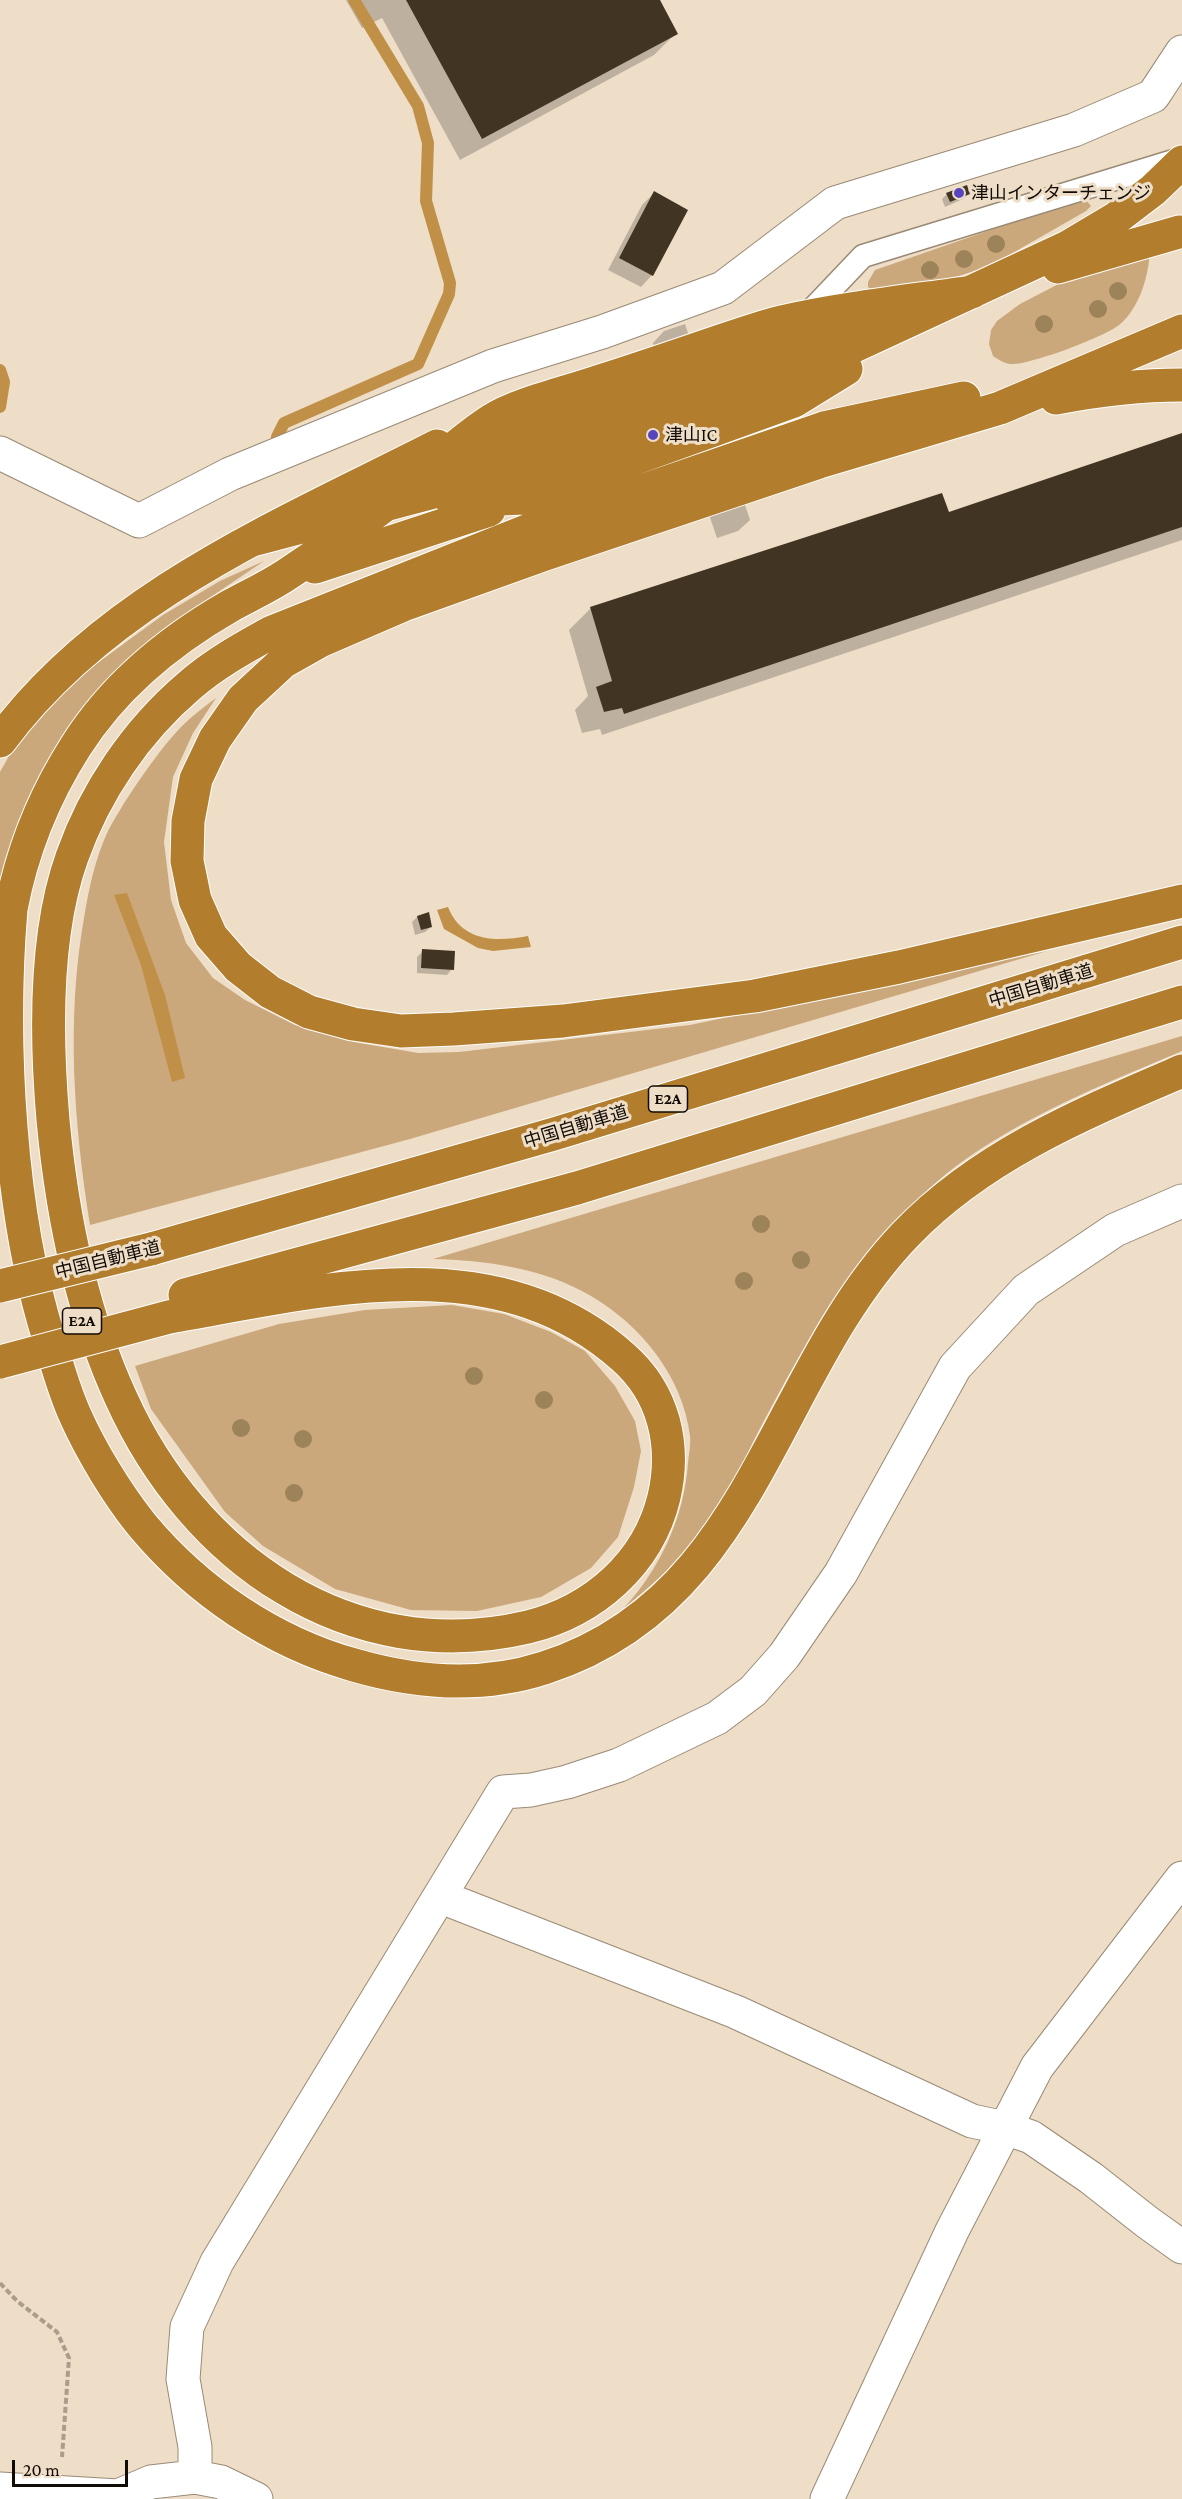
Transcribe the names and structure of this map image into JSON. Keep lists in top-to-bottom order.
{
  "streets": {
    "highway": ["中国自動車道", "E2A"]
  },
  "places": ["津山インターチェンジ", "津山IC"],
  "scale_bar": "20 m"
}
